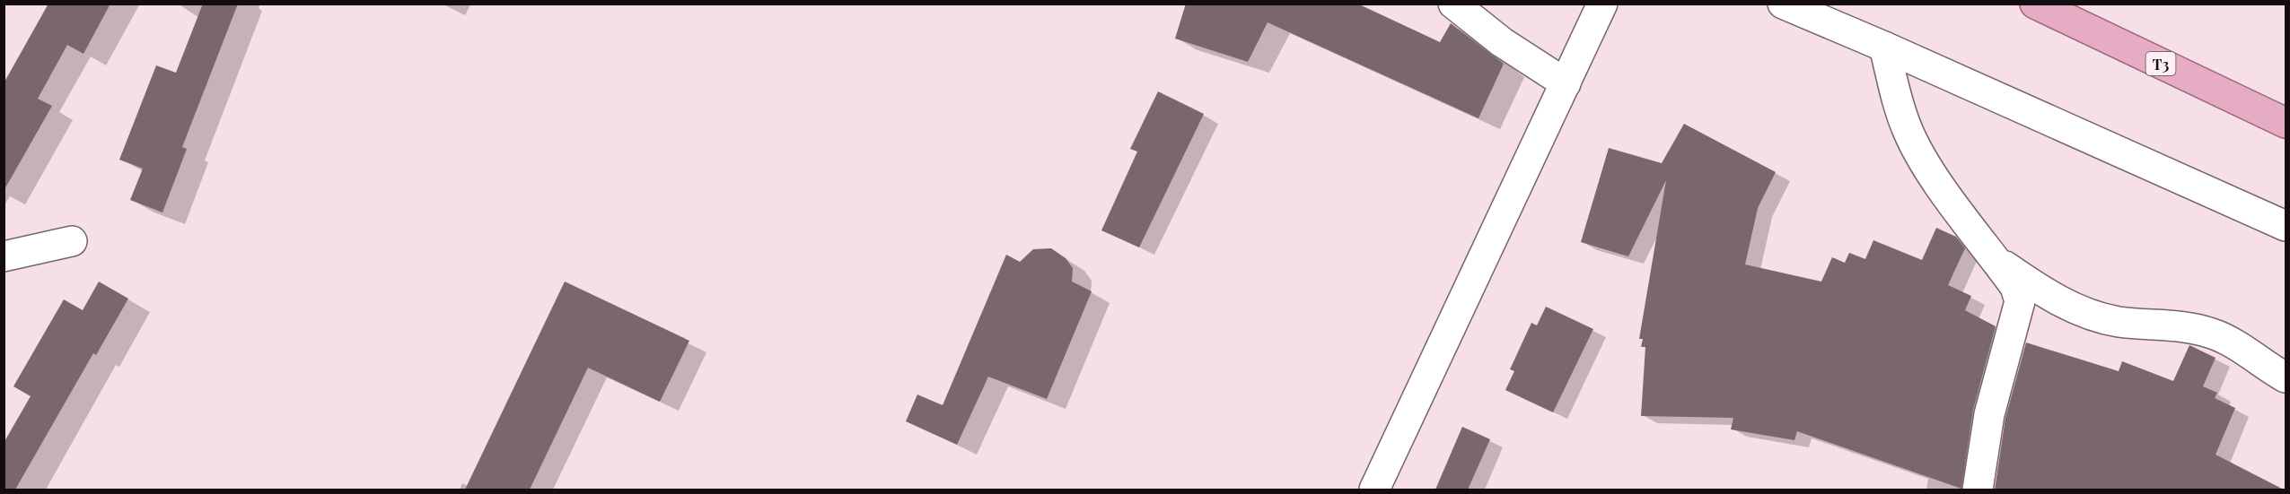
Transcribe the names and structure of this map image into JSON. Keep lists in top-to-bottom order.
{
  "streets": {
    "highway": ["T3"]
  }
}
